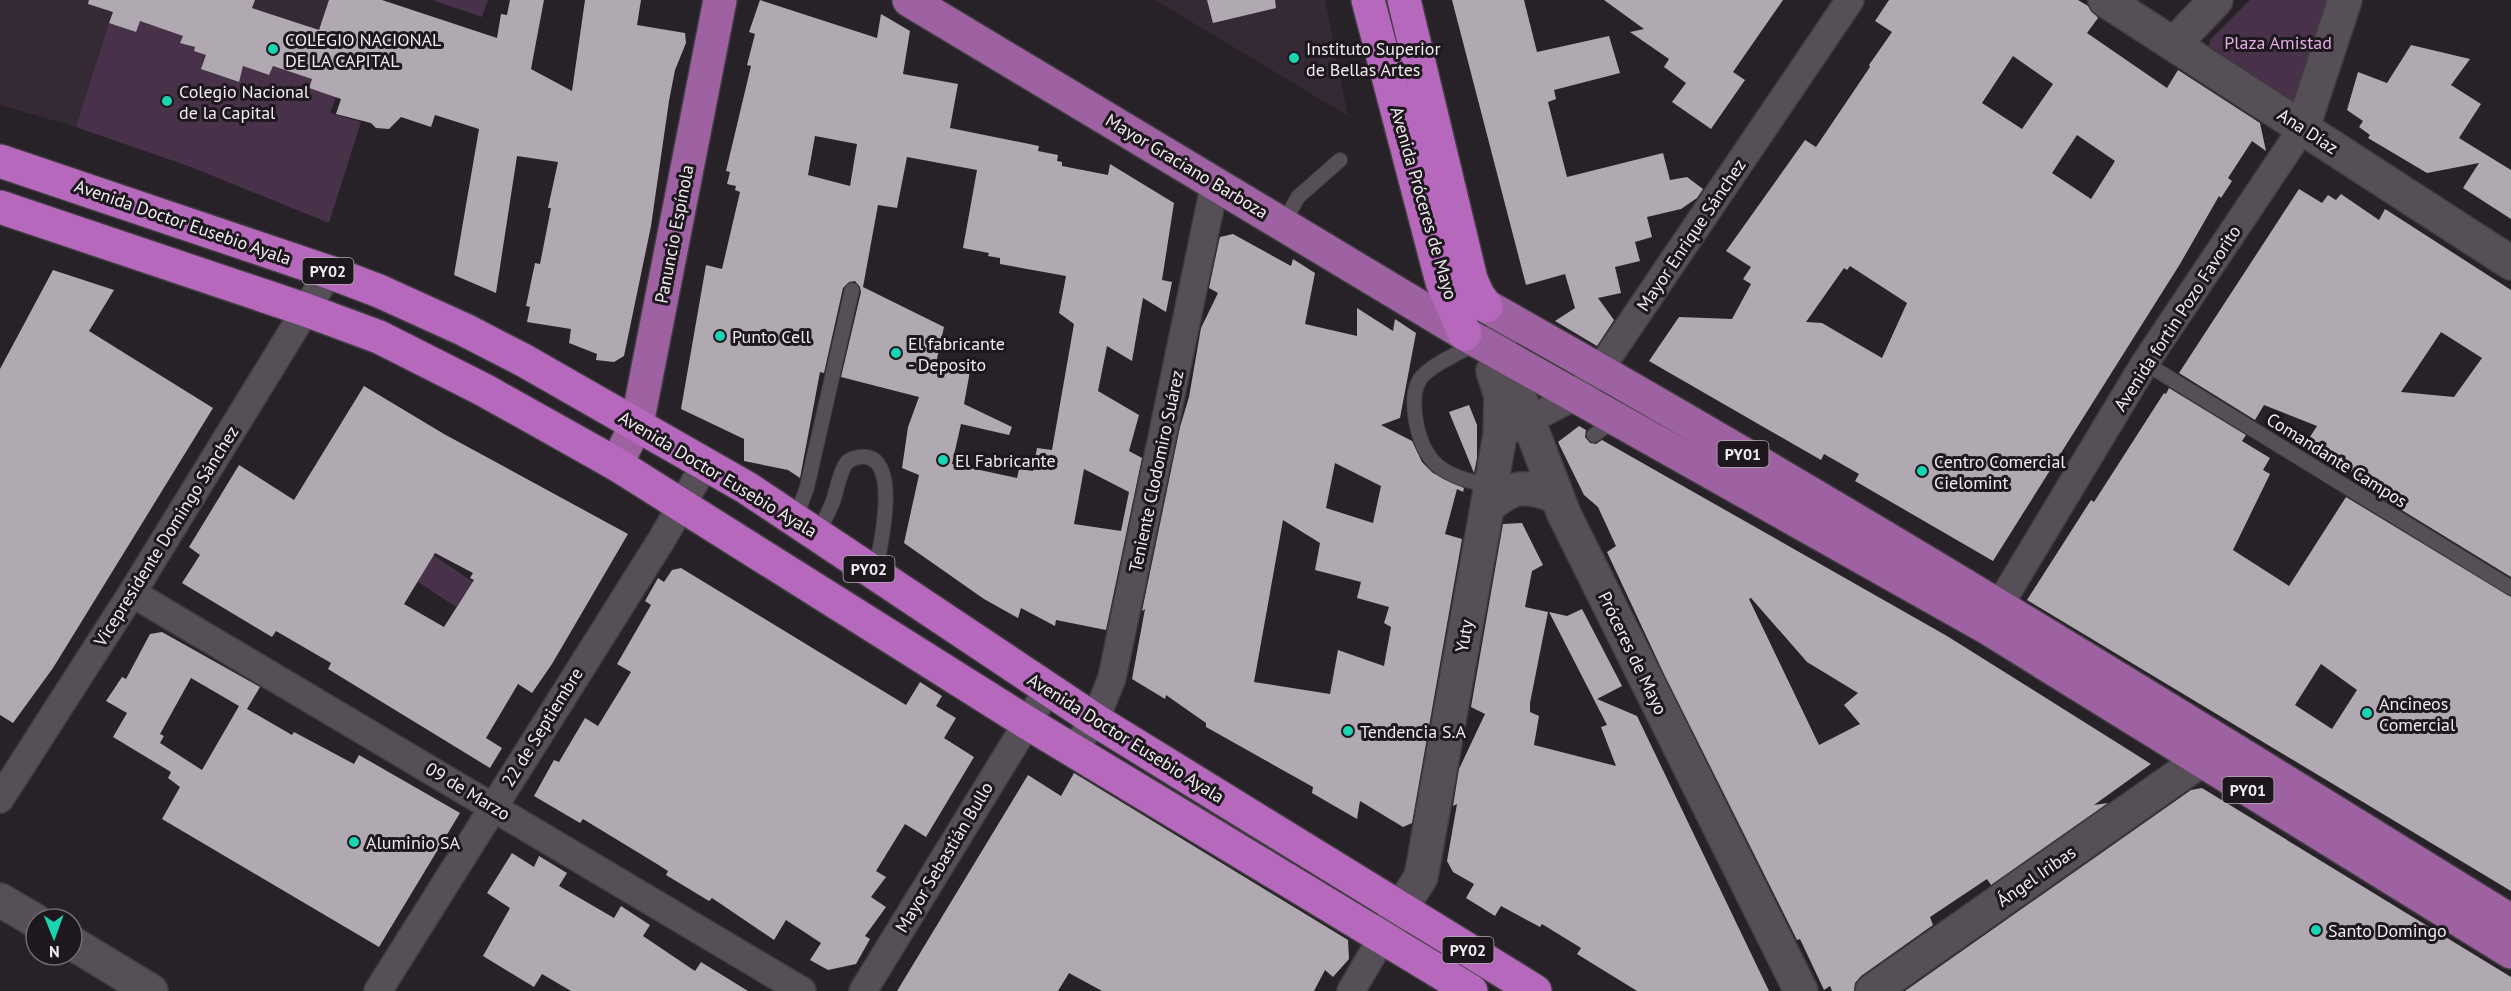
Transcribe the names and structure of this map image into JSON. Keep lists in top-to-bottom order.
{
  "streets": {
    "highway": ["Avenida Próceres de Mayo", "Avenida Doctor Eusebio Ayala", "PY02"],
    "main road": [
      "Ana Díaz",
      "Mayor Graciano Barboza",
      "Panuncio Espínola",
      "Avenida fortin Pozo Favorito",
      "PY01",
      "Yuty",
      "Próceres de Mayo",
      "Ángel Iribas"
    ],
    "street": [
      "Mayor Enrique Sánchez",
      "Teniente Clodomiro Suárez",
      "Vicepresidente Domingo Sánchez",
      "22 de Septiembre",
      "09 de Marzo",
      "Mayor Sebastián Bullo"
    ],
    "lane": ["Comandante Campos"]
  },
  "crossings": [
    ["Ana Díaz", "Avenida fortin Pozo Favorito"],
    ["Mayor Graciano Barboza", "Avenida Próceres de Mayo"],
    ["Mayor Graciano Barboza", "PY01"],
    ["Mayor Graciano Barboza", "Teniente Clodomiro Suárez"],
    ["Mayor Graciano Barboza", "Próceres de Mayo"],
    ["Avenida Próceres de Mayo", "PY01"],
    ["Avenida Próceres de Mayo", "Próceres de Mayo"],
    ["Avenida Doctor Eusebio Ayala", "Panuncio Espínola"],
    ["Avenida Doctor Eusebio Ayala", "Teniente Clodomiro Suárez"],
    ["Avenida Doctor Eusebio Ayala", "Vicepresidente Domingo Sánchez"],
    ["Avenida Doctor Eusebio Ayala", "Yuty"],
    ["Avenida Doctor Eusebio Ayala", "22 de Septiembre"],
    ["Avenida Doctor Eusebio Ayala", "Mayor Sebastián Bullo"],
    ["Mayor Enrique Sánchez", "PY01"],
    ["Mayor Enrique Sánchez", "Yuty"],
    ["Mayor Enrique Sánchez", "Próceres de Mayo"],
    ["Avenida fortin Pozo Favorito", "PY01"],
    ["Avenida fortin Pozo Favorito", "Comandante Campos"],
    ["PY01", "Próceres de Mayo"],
    ["PY01", "Ángel Iribas"],
    ["Vicepresidente Domingo Sánchez", "09 de Marzo"],
    ["Yuty", "Próceres de Mayo"],
    ["22 de Septiembre", "09 de Marzo"]
  ],
  "parks": ["Plaza Amistad"],
  "places": [
    "COLEGIO NACIONAL DE LA CAPITAL",
    "Instituto Superior de Bellas Artes",
    "Colegio Nacional de la Capital",
    "Punto Cell",
    "El fabricante - Deposito",
    "El Fabricante",
    "Centro Comercial Cielomint",
    "Ancineos Comercial",
    "Tendencia S.A",
    "Aluminio SA",
    "Santo Domingo"
  ],
  "north": "bottom"
}
